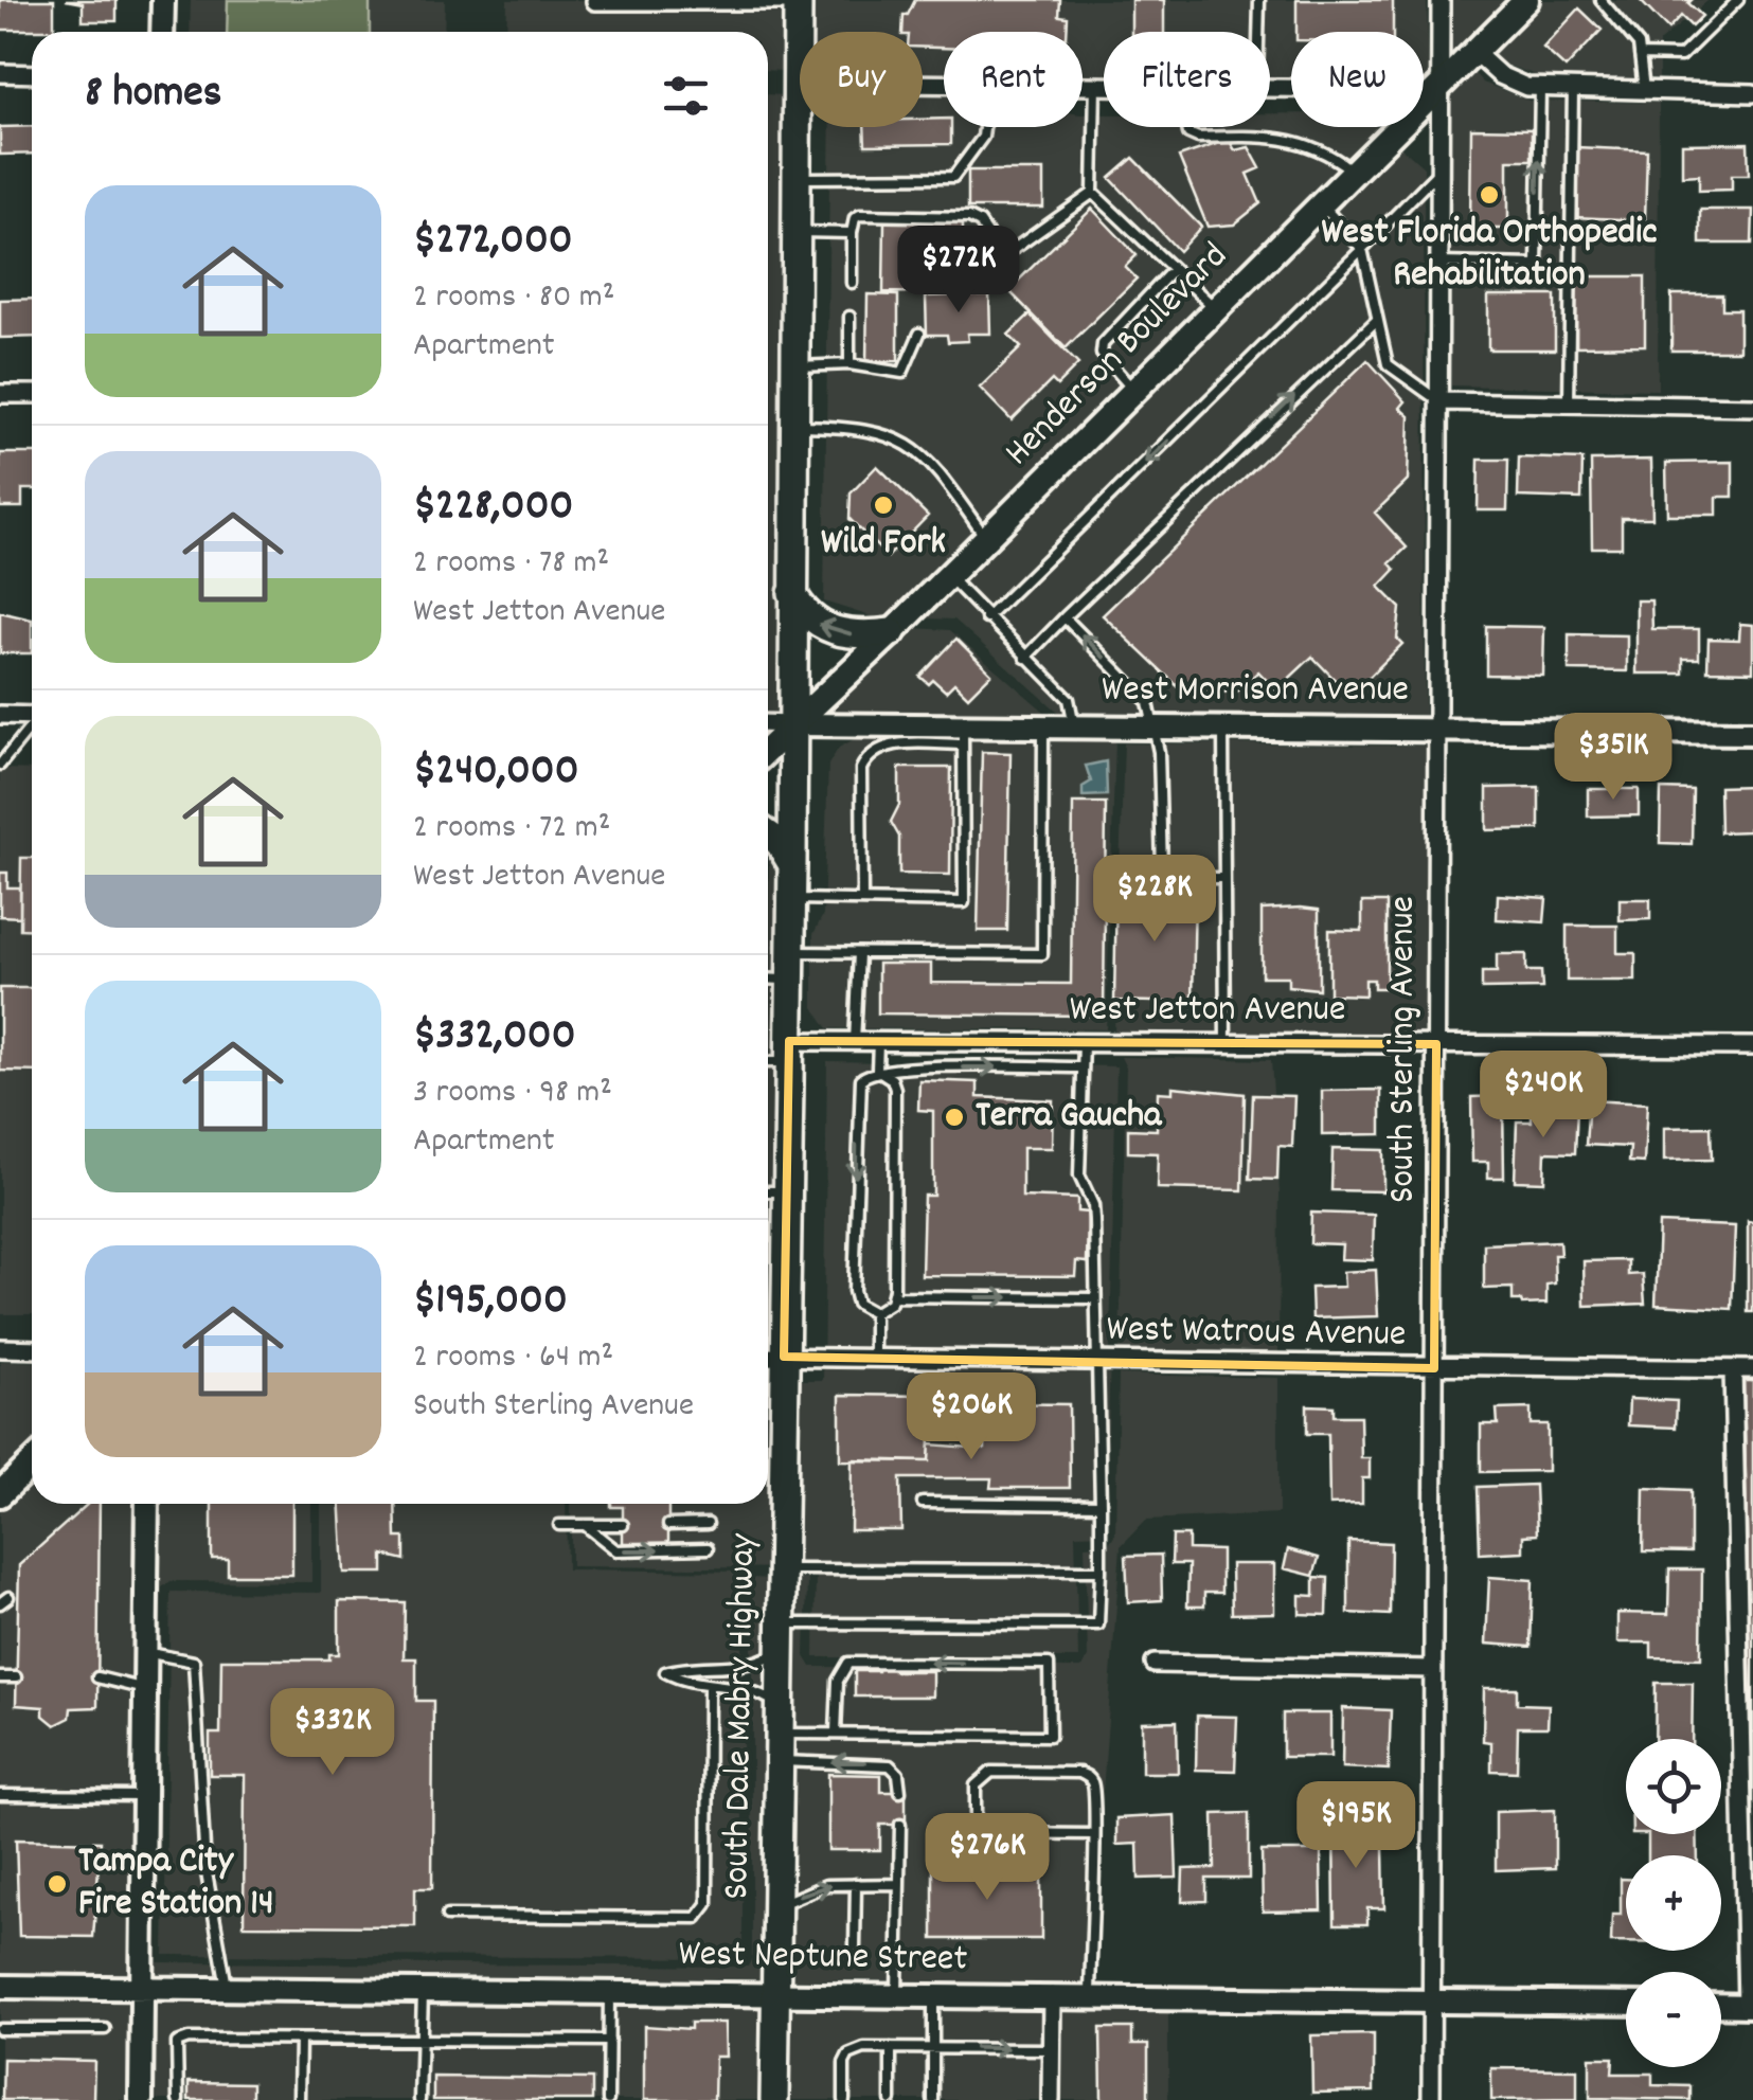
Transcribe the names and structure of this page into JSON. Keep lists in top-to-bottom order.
{
  "streets": {
    "main road": ["Henderson Boulevard", "South Dale Mabry Highway"],
    "street": [
      "West Morrison Avenue",
      "West Jetton Avenue",
      "South Sterling Avenue",
      "West Watrous Avenue",
      "West Neptune Street"
    ]
  },
  "crossings": [
    ["Henderson Boulevard", "West Morrison Avenue"],
    ["Henderson Boulevard", "South Sterling Avenue"],
    ["Henderson Boulevard", "South Dale Mabry Highway"],
    ["West Morrison Avenue", "South Sterling Avenue"],
    ["West Morrison Avenue", "South Dale Mabry Highway"],
    ["West Jetton Avenue", "South Sterling Avenue"],
    ["West Jetton Avenue", "South Dale Mabry Highway"],
    ["South Sterling Avenue", "West Watrous Avenue"],
    ["South Sterling Avenue", "West Neptune Street"],
    ["West Watrous Avenue", "South Dale Mabry Highway"],
    ["South Dale Mabry Highway", "West Neptune Street"]
  ],
  "places": [
    "West Florida Orthopedic Rehabilitation",
    "Wild Fork",
    "Terra Gaucha",
    "Tampa City Fire Station 14"
  ],
  "page": {
    "chip": [
      "Buy",
      "Rent",
      "Filters",
      "New"
    ],
    "heading": "8 homes",
    "list": [
      {
        "name": "$272,000",
        "note": "2 rooms · 80 m² · Apartment"
      },
      {
        "name": "$228,000",
        "note": "2 rooms · 78 m² · West Jetton Avenue"
      },
      {
        "name": "$240,000",
        "note": "2 rooms · 72 m² · West Jetton Avenue"
      },
      {
        "name": "$332,000",
        "note": "3 rooms · 98 m² · Apartment"
      },
      {
        "name": "$195,000",
        "note": "2 rooms · 64 m² · South Sterling Avenue"
      }
    ],
    "price": [
      "$272K",
      "$351K",
      "$228K",
      "$240K",
      "$206K",
      "$332K",
      "$195K",
      "$276K"
    ],
    "map_buttons": ["+", "−"]
  }
}
